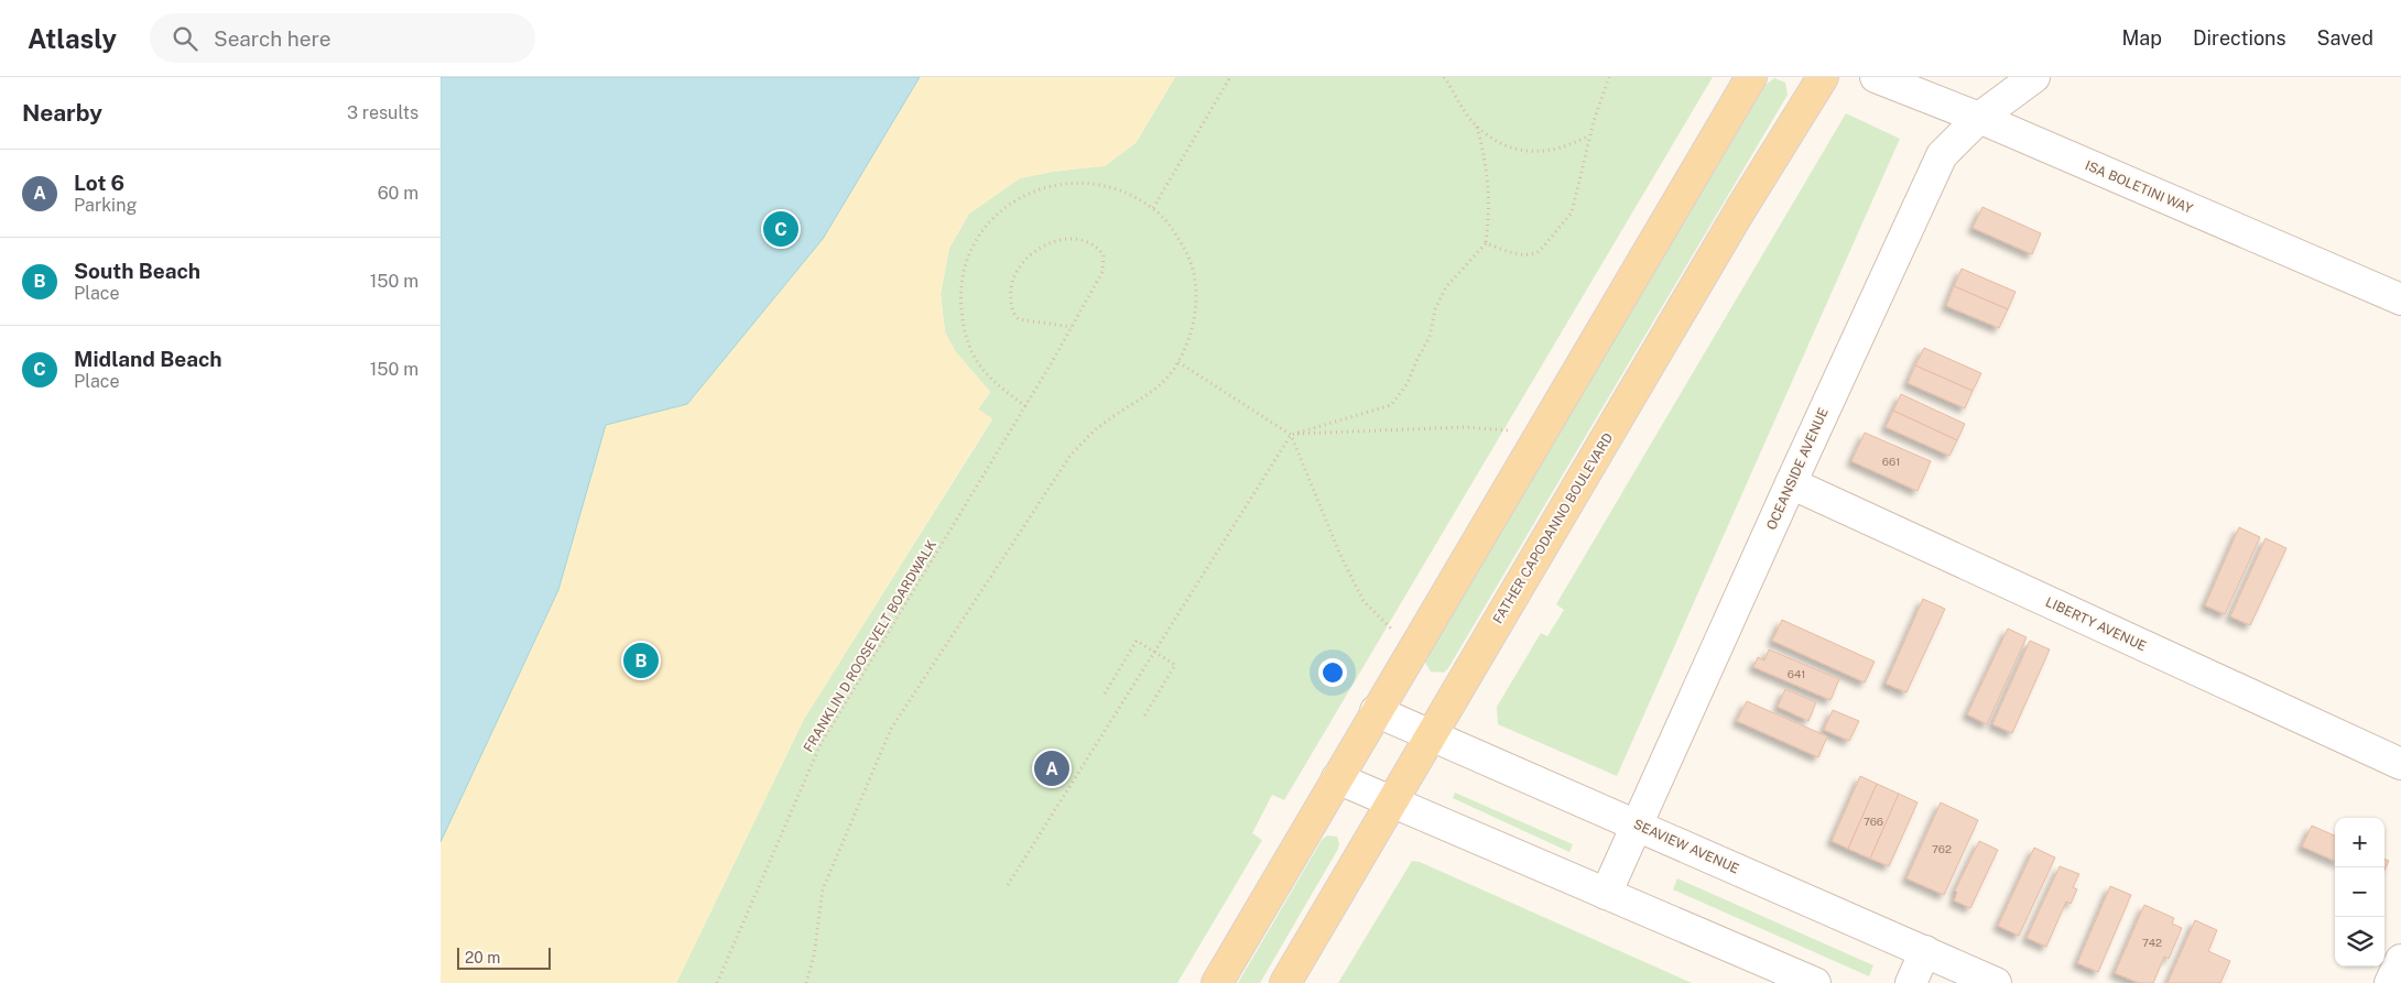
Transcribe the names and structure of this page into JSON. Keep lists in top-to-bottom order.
{
  "streets": {
    "main road": ["FATHER CAPODANNO BOULEVARD"],
    "street": [
      "ISA BOLETINI WAY",
      "OCEANSIDE AVENUE",
      "LIBERTY AVENUE",
      "SEAVIEW AVENUE"
    ],
    "path": ["FRANKLIN D ROOSEVELT BOARDWALK"]
  },
  "crossings": [
    ["ISA BOLETINI WAY", "OCEANSIDE AVENUE"],
    ["OCEANSIDE AVENUE", "LIBERTY AVENUE"],
    ["OCEANSIDE AVENUE", "SEAVIEW AVENUE"],
    ["FATHER CAPODANNO BOULEVARD", "SEAVIEW AVENUE"]
  ],
  "house_numbers": [
    "661",
    "641",
    "766",
    "762",
    "742"
  ],
  "scale_bar": "20 m",
  "page": {
    "header": "Atlasly",
    "search": "Search here",
    "nav": ["Map", "Directions", "Saved"],
    "heading": ["Nearby", "3 results"],
    "list": [
      {
        "mark": "A",
        "name": "Lot 6",
        "note": "Parking",
        "value": "60 m"
      },
      {
        "mark": "B",
        "name": "South Beach",
        "note": "Place",
        "value": "150 m"
      },
      {
        "mark": "C",
        "name": "Midland Beach",
        "note": "Place",
        "value": "150 m"
      }
    ],
    "pins": ["C", "B", "A"],
    "map_buttons": ["+", "−"],
    "scale": "20 m"
  }
}
